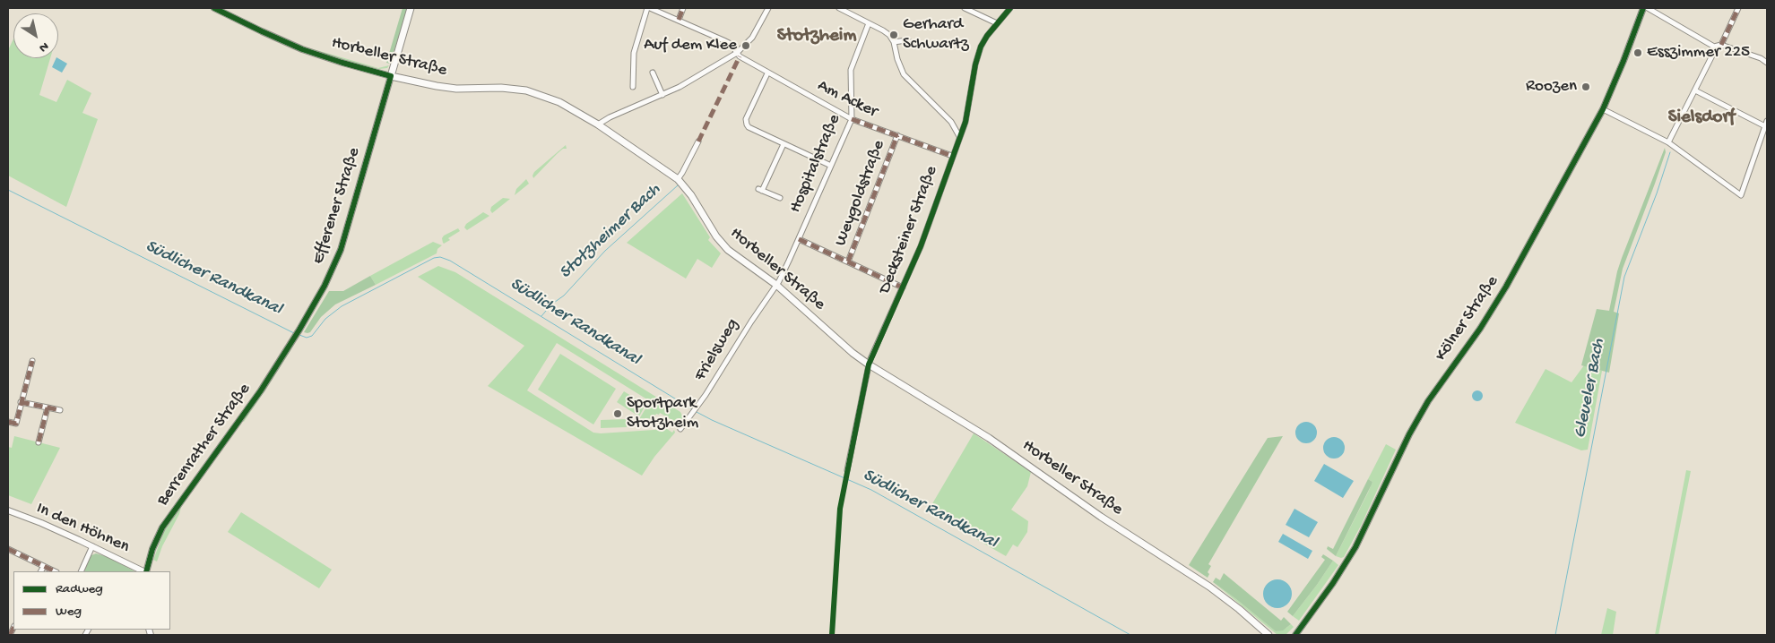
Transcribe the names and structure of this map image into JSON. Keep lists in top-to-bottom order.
{
  "streets": {
    "main road": ["Horbeller Straße", "Efferener Straße"],
    "street": [
      "Am Acker",
      "Hospitalstraße",
      "Weygoldstraße",
      "Decksteiner Straße",
      "Kölner Straße",
      "Frielsweg",
      "Berrenrather Straße",
      "In den Höhnen"
    ]
  },
  "crossings": [
    ["Horbeller Straße", "Hospitalstraße"],
    ["Horbeller Straße", "Efferener Straße"],
    ["Horbeller Straße", "Decksteiner Straße"],
    ["Horbeller Straße", "Frielsweg"],
    ["Am Acker", "Hospitalstraße"],
    ["Am Acker", "Weygoldstraße"],
    ["Am Acker", "Decksteiner Straße"],
    ["Hospitalstraße", "Frielsweg"],
    ["Efferener Straße", "Berrenrather Straße"]
  ],
  "districts": ["Stotzheim", "Sielsdorf"],
  "water": ["Stotzheimer Bach", "Südlicher Randkanal", "Gleueler Bach"],
  "places": [
    "Gerhard Schwartz",
    "Auf dem Klee",
    "Esszimmer 225",
    "Roozen",
    "Sportpark Stotzheim"
  ],
  "legend": ["Radweg", "Weg"],
  "north": "bottom right"
}
